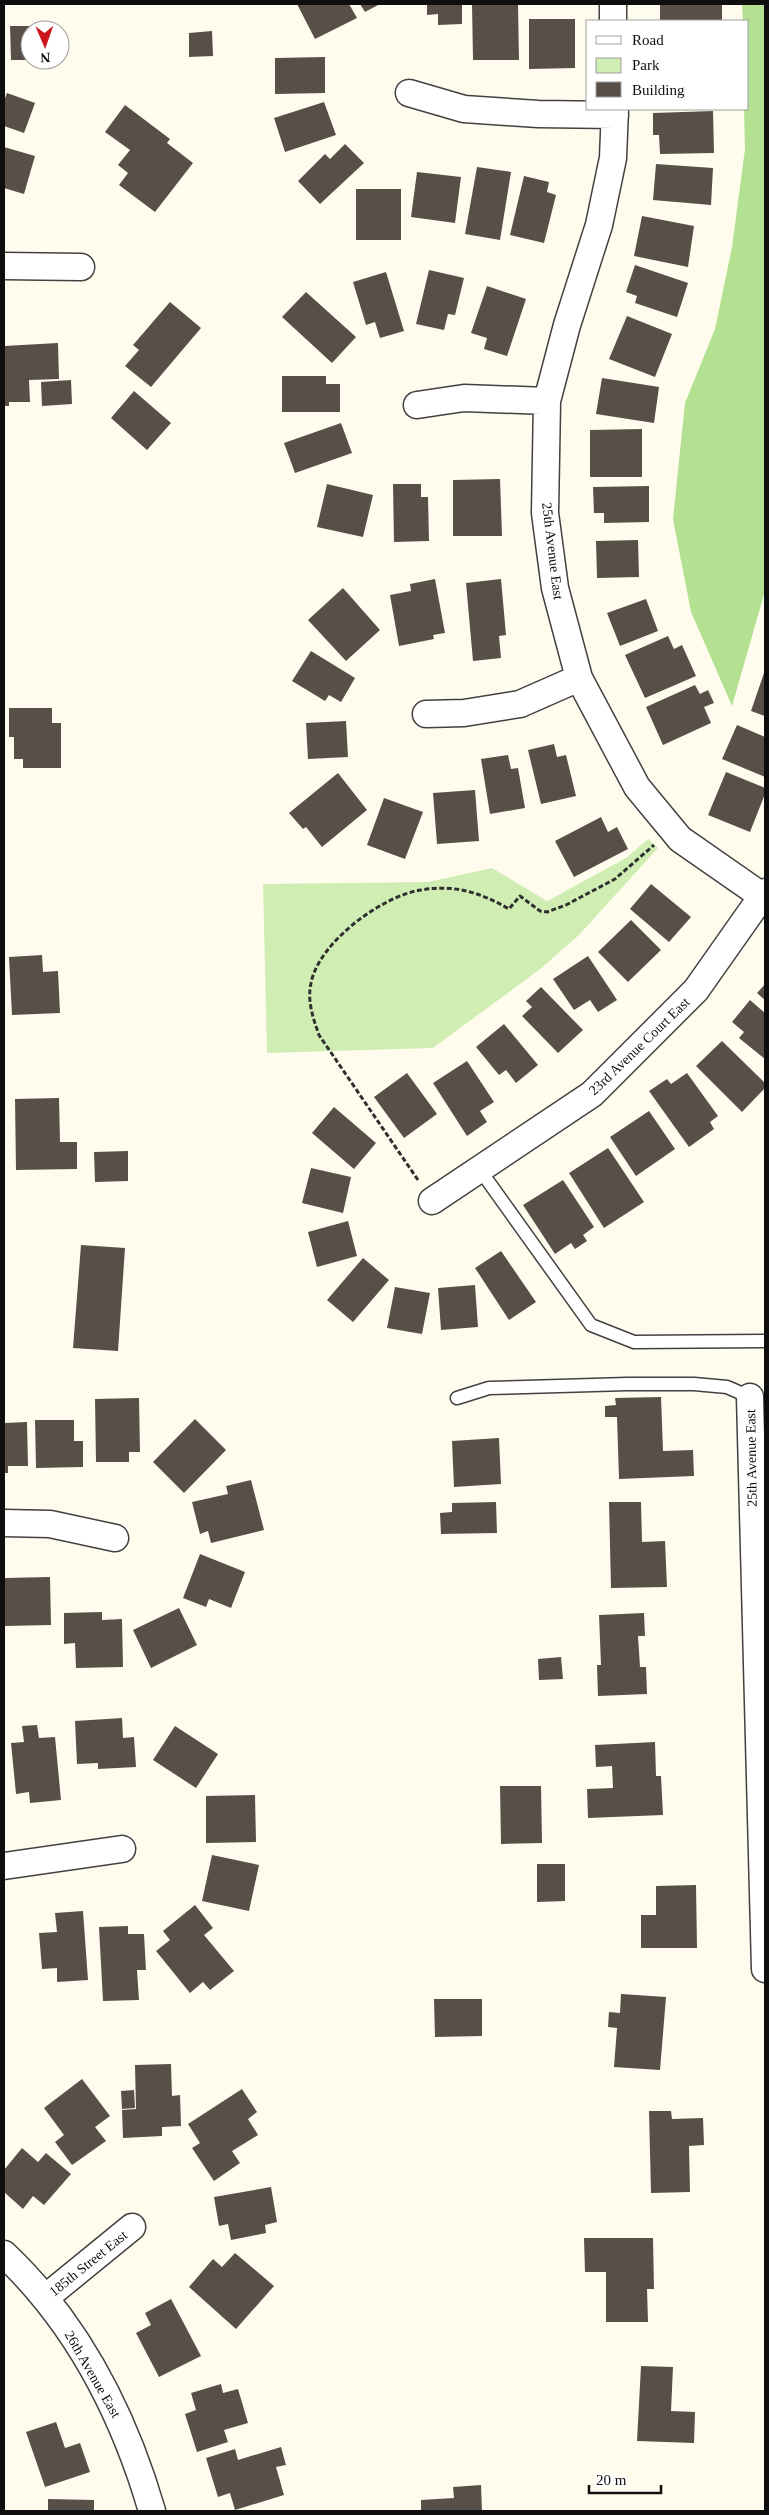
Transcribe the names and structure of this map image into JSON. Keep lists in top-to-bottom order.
{
  "streets": {
    "street": [
      "25th Avenue East",
      "23rd Avenue Court East",
      "185th Street East",
      "26th Avenue East"
    ]
  },
  "crossings": [
    ["25th Avenue East", "23rd Avenue Court East"],
    ["185th Street East", "26th Avenue East"]
  ],
  "legend": ["Road", "Park", "Building"],
  "scale_bar": "20 m",
  "north": "bottom"
}
